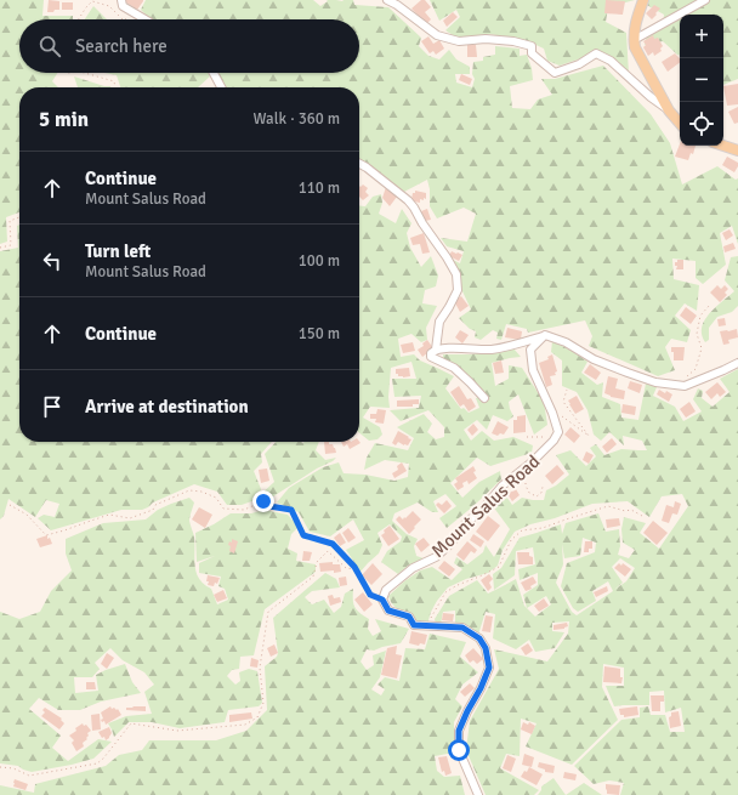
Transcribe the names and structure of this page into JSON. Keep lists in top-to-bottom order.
{
  "streets": {
    "street": ["Mount Salus Road"]
  },
  "page": {
    "map_buttons": ["+", "−"],
    "search": "Search here",
    "heading": ["5 min", "Walk · 360 m"],
    "list": [
      ["Continue", "Mount Salus Road", "110 m"],
      ["Turn left", "Mount Salus Road", "100 m"],
      ["Continue", "150 m"],
      "Arrive at destination"
    ]
  }
}
